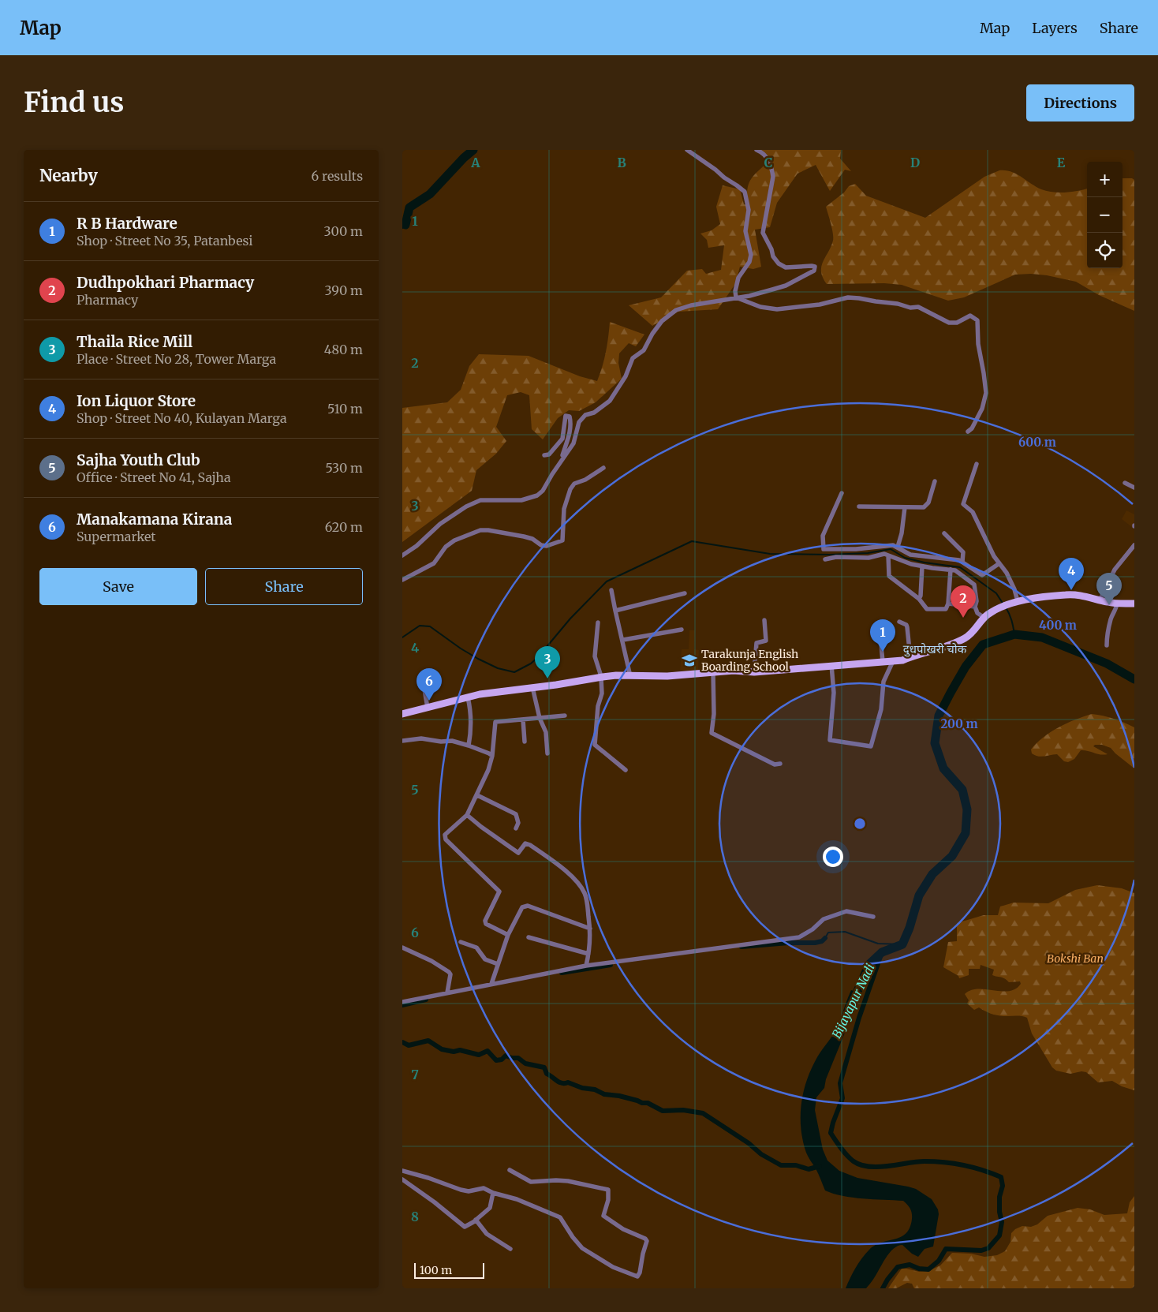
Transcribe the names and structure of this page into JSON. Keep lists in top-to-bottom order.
{
  "districts": ["दुधपोखरी चोक"],
  "water": ["Bijayapur Nadi"],
  "parks": ["Bokshi Ban"],
  "places": {
    "school or university": ["Tarakunja English Boarding School"]
  },
  "scale_bar": "100 m",
  "page": {
    "header": "Map",
    "nav": ["Map", "Layers", "Share"],
    "buttons": [
      "Directions",
      ["Save", "Share"]
    ],
    "title": "Find us",
    "heading": ["Nearby", "6 results"],
    "map_buttons": ["+", "−"],
    "list": [
      {
        "mark": "1",
        "name": "R B Hardware",
        "note": "Shop · Street No 35, Patanbesi",
        "value": "300 m"
      },
      {
        "mark": "2",
        "name": "Dudhpokhari Pharmacy",
        "note": "Pharmacy",
        "value": "390 m"
      },
      {
        "mark": "3",
        "name": "Thaila Rice Mill",
        "note": "Place · Street No 28, Tower Marga",
        "value": "480 m"
      },
      {
        "mark": "4",
        "name": "Ion Liquor Store",
        "note": "Shop · Street No 40, Kulayan Marga",
        "value": "510 m"
      },
      {
        "mark": "5",
        "name": "Sajha Youth Club",
        "note": "Office · Street No 41, Sajha",
        "value": "530 m"
      },
      {
        "mark": "6",
        "name": "Manakamana Kirana",
        "note": "Supermarket",
        "value": "620 m"
      }
    ],
    "pins": [
      "4",
      "5",
      "2",
      "1",
      "3",
      "6"
    ],
    "scale": "100 m"
  },
  "grid": {
    "columns": [
      "A",
      "B",
      "C",
      "D",
      "E"
    ],
    "rows": [
      "1",
      "2",
      "3",
      "4",
      "5",
      "6",
      "7",
      "8"
    ]
  },
  "rings": ["600 m", "400 m", "200 m"]
}
